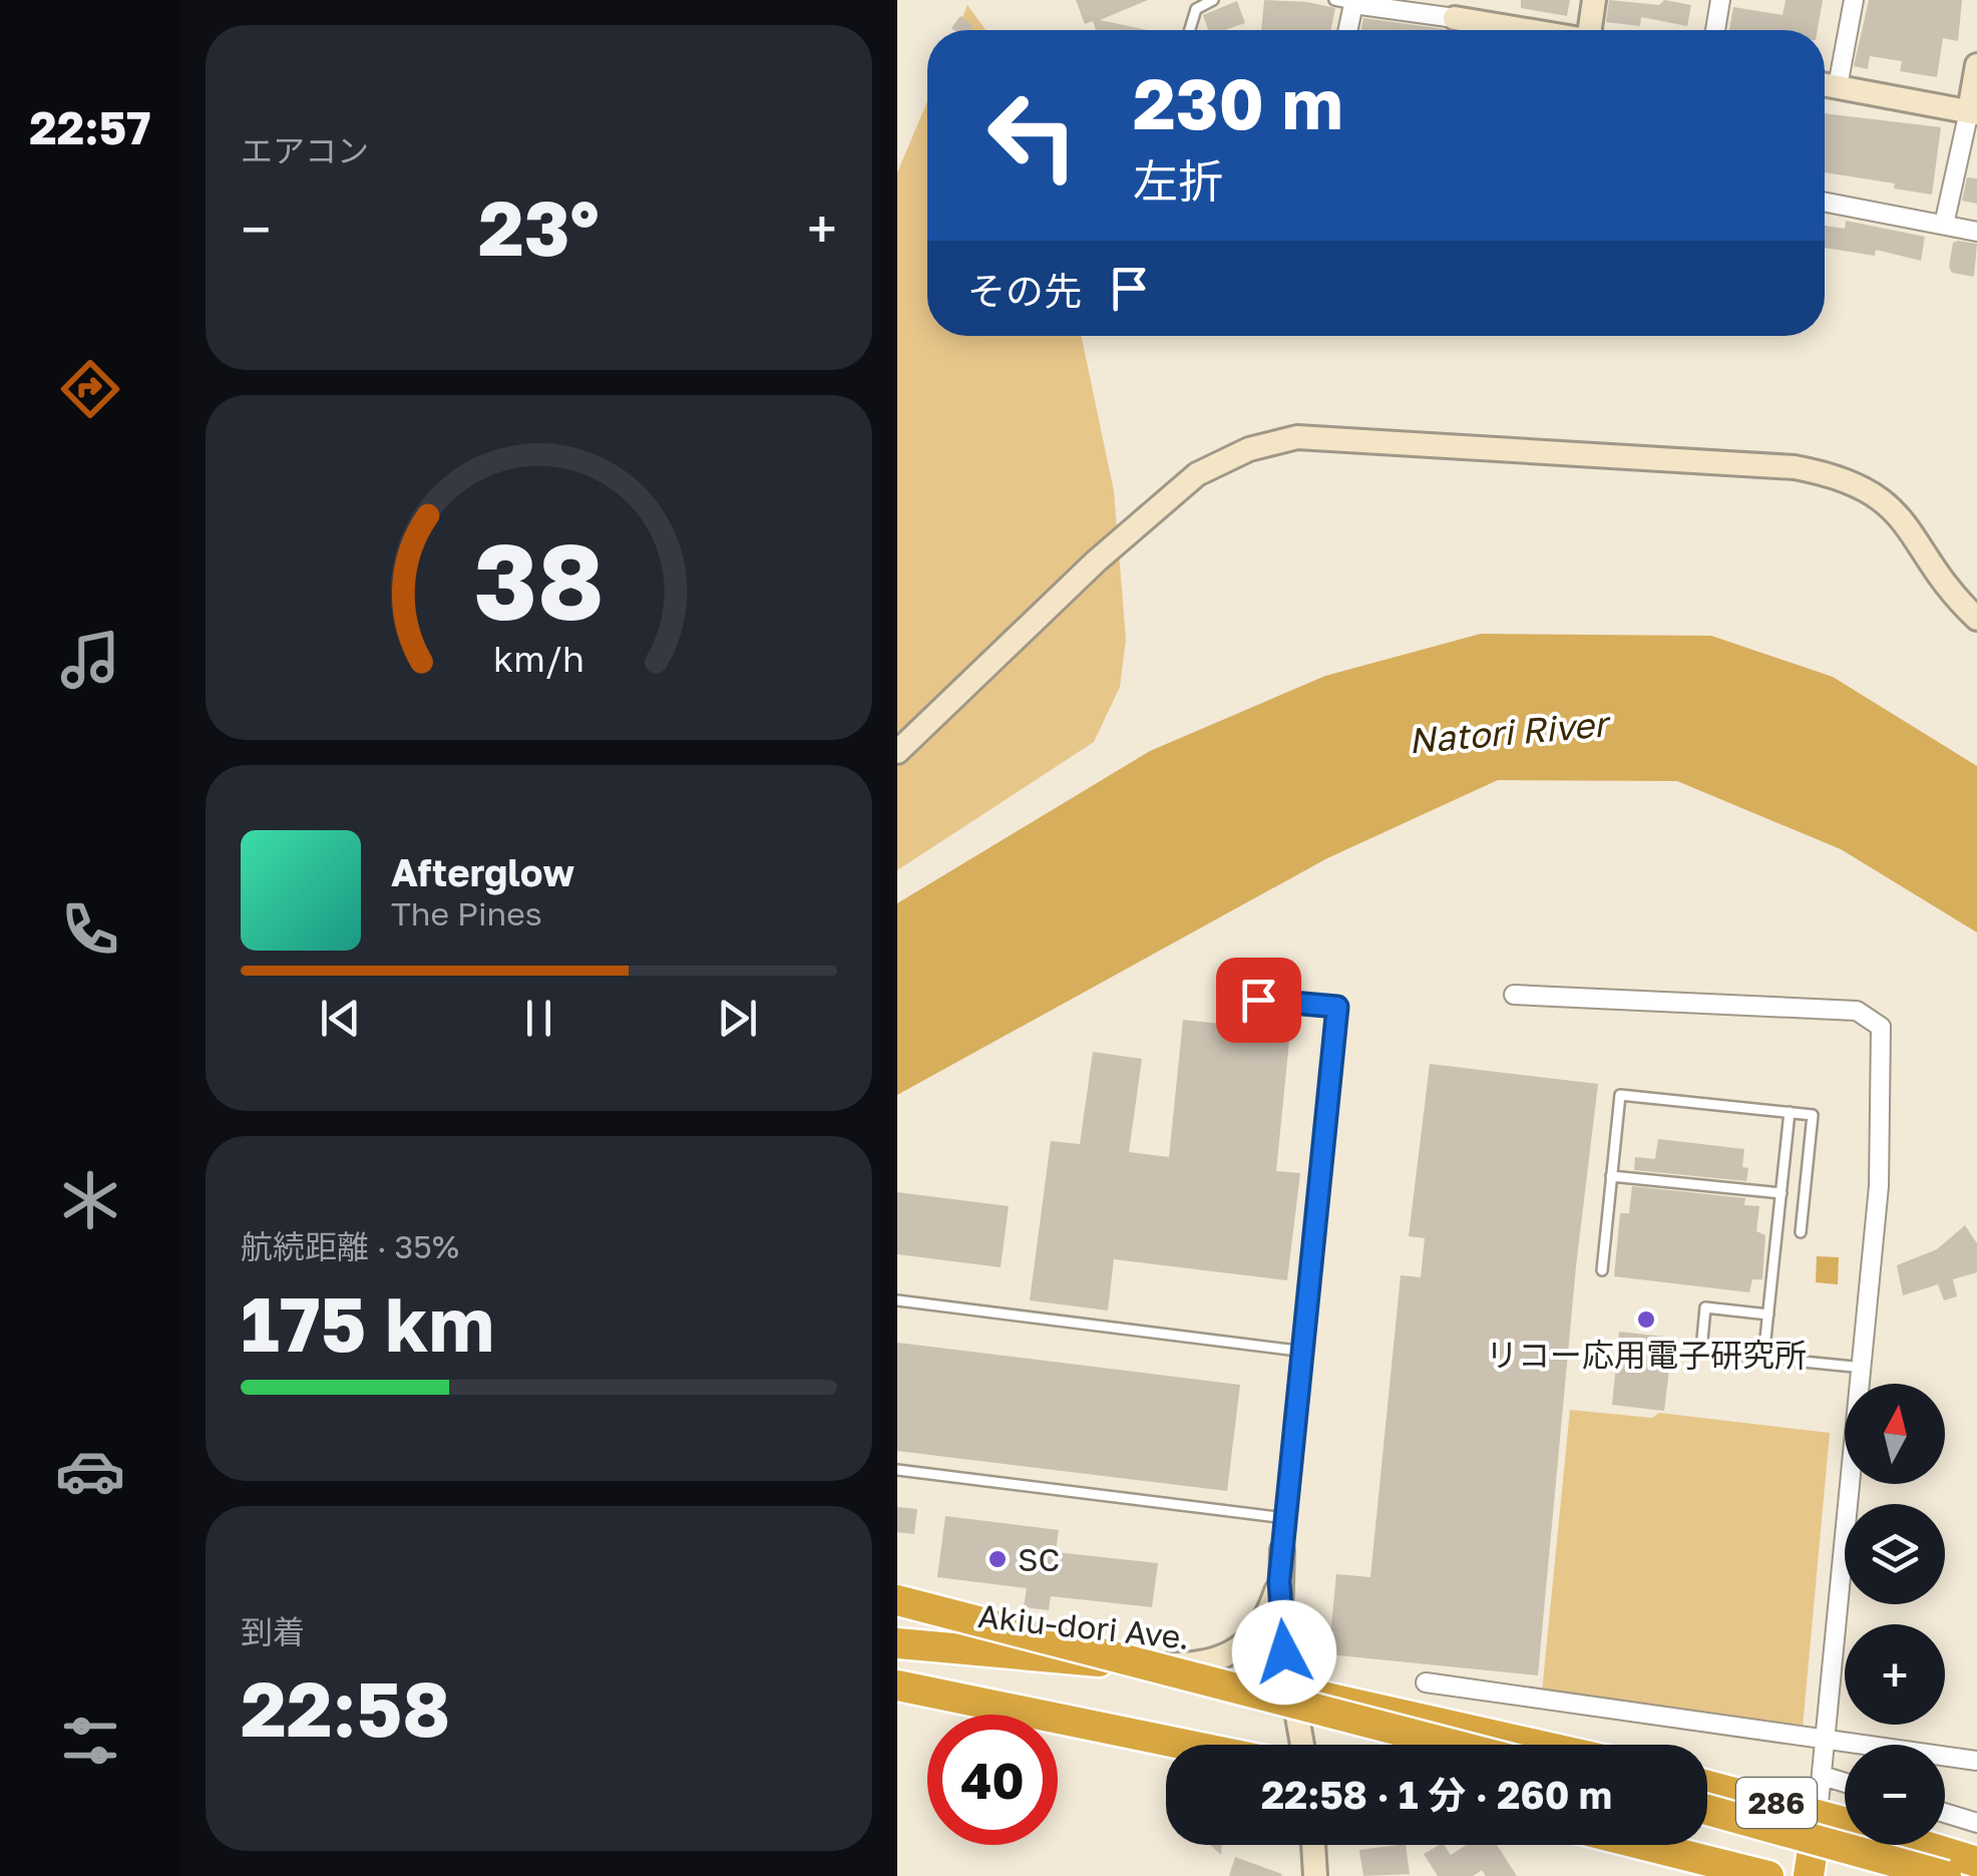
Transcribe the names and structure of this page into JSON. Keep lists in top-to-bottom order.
{
  "streets": {
    "highway": ["Akiu-dori Ave.", "286"]
  },
  "water": ["Natori River"],
  "places": ["リコー応用電子研究所", "SC"],
  "north": "top",
  "page": {
    "tabs": "22:57",
    "tile": [
      "エアコン",
      ["航続距離 · 35%", "175 km"],
      ["到着", "22:58"]
    ],
    "turn": ["230 m", "左折"],
    "heat": ["−", "23°", "+"],
    "then": "その先",
    "song": ["Afterglow", "The Pines"],
    "map_buttons": ["+", "−"],
    "limit": "40",
    "trip": "22:58 · 1 分 · 260 m",
    "gauge": ["38", "km/h"]
  }
}
